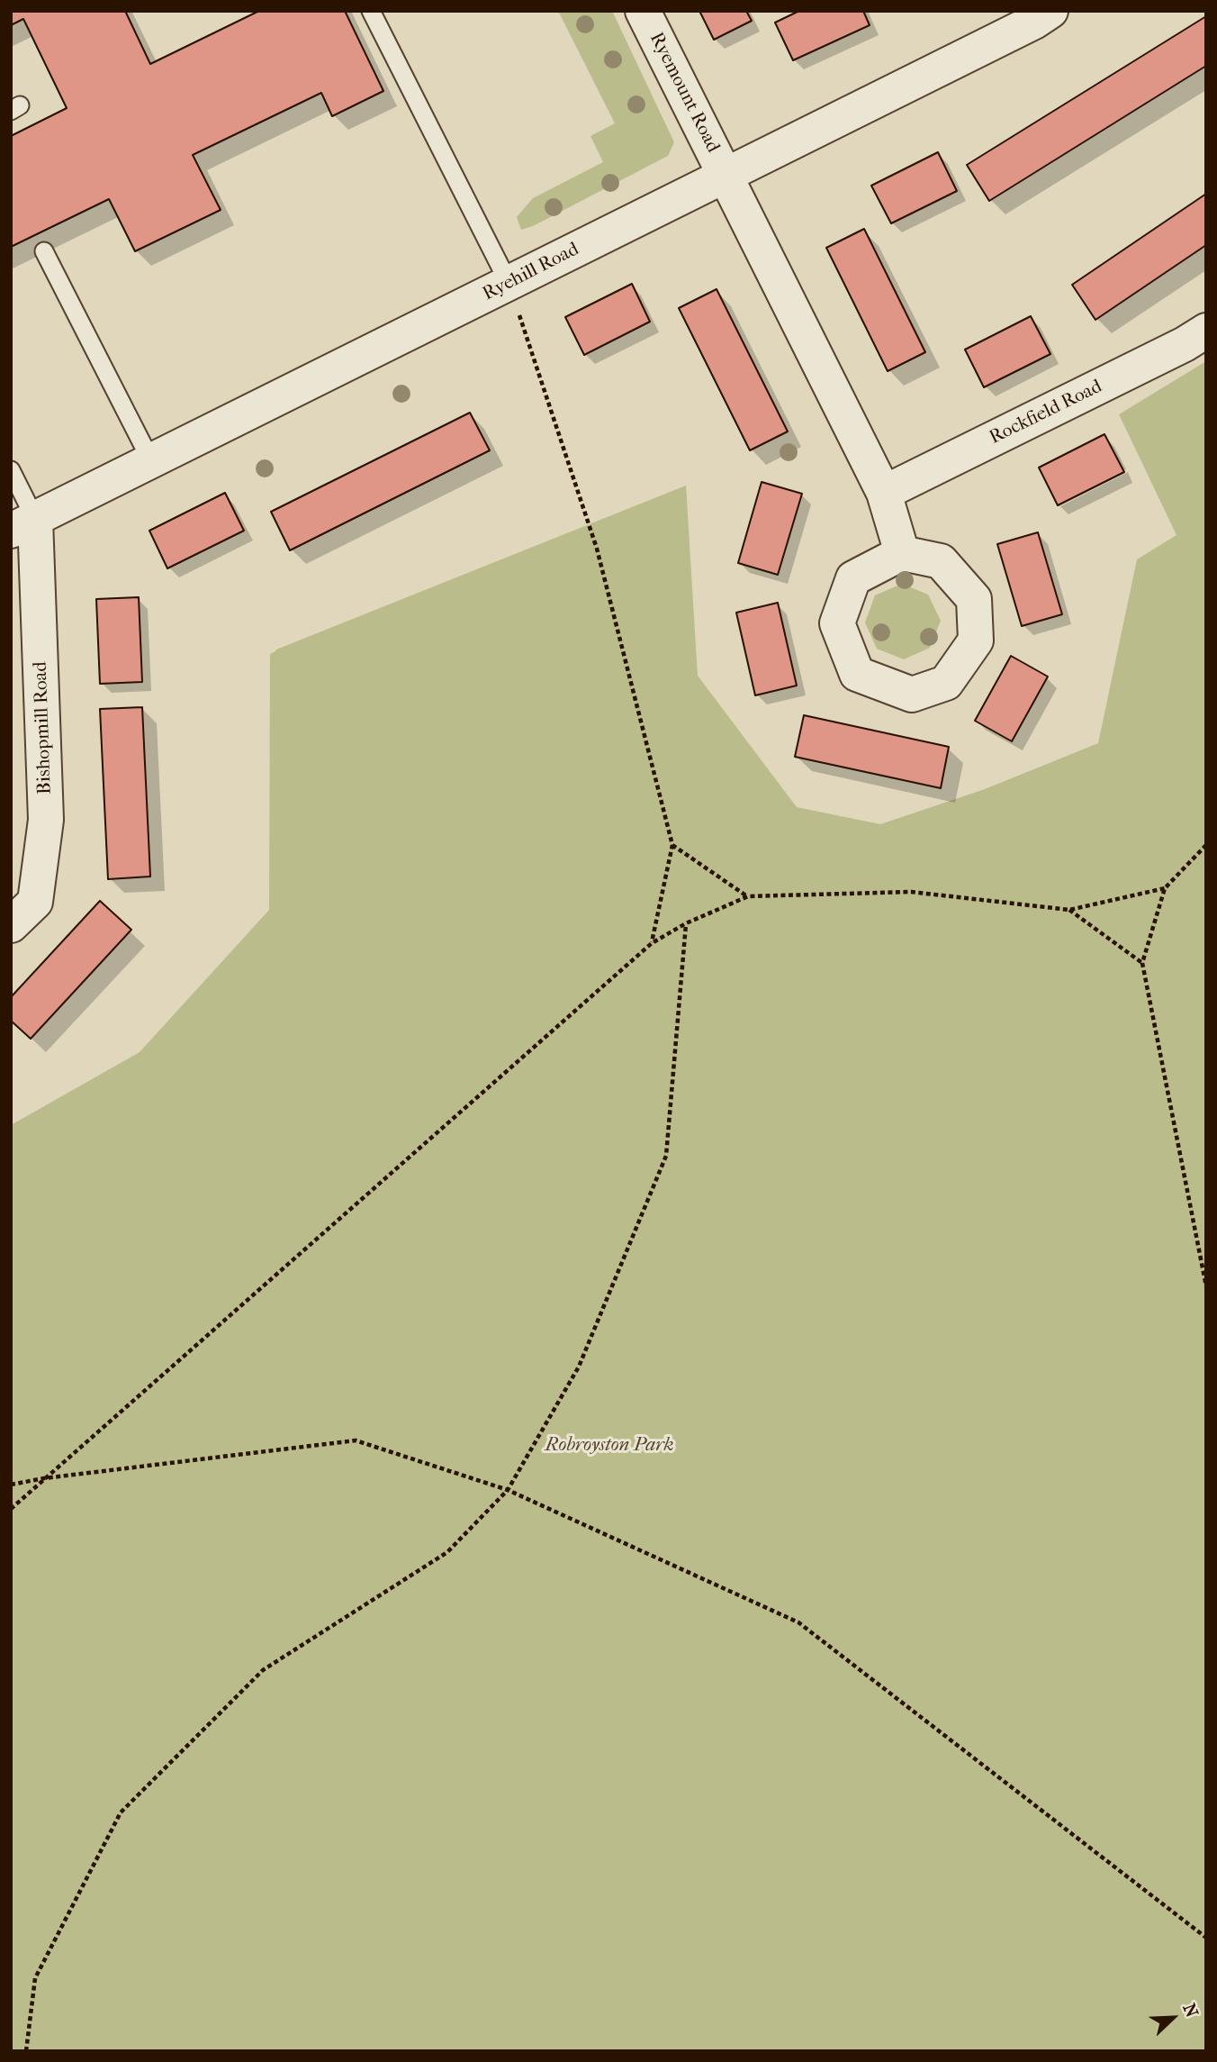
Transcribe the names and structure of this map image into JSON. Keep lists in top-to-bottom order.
{
  "streets": {
    "street": [
      "Ryemount Road",
      "Ryehill Road",
      "Rockfield Road",
      "Bishopmill Road"
    ]
  },
  "crossings": [
    ["Ryemount Road", "Ryehill Road"],
    ["Ryehill Road", "Bishopmill Road"]
  ],
  "parks": ["Robroyston Park"],
  "north": "top right"
}
